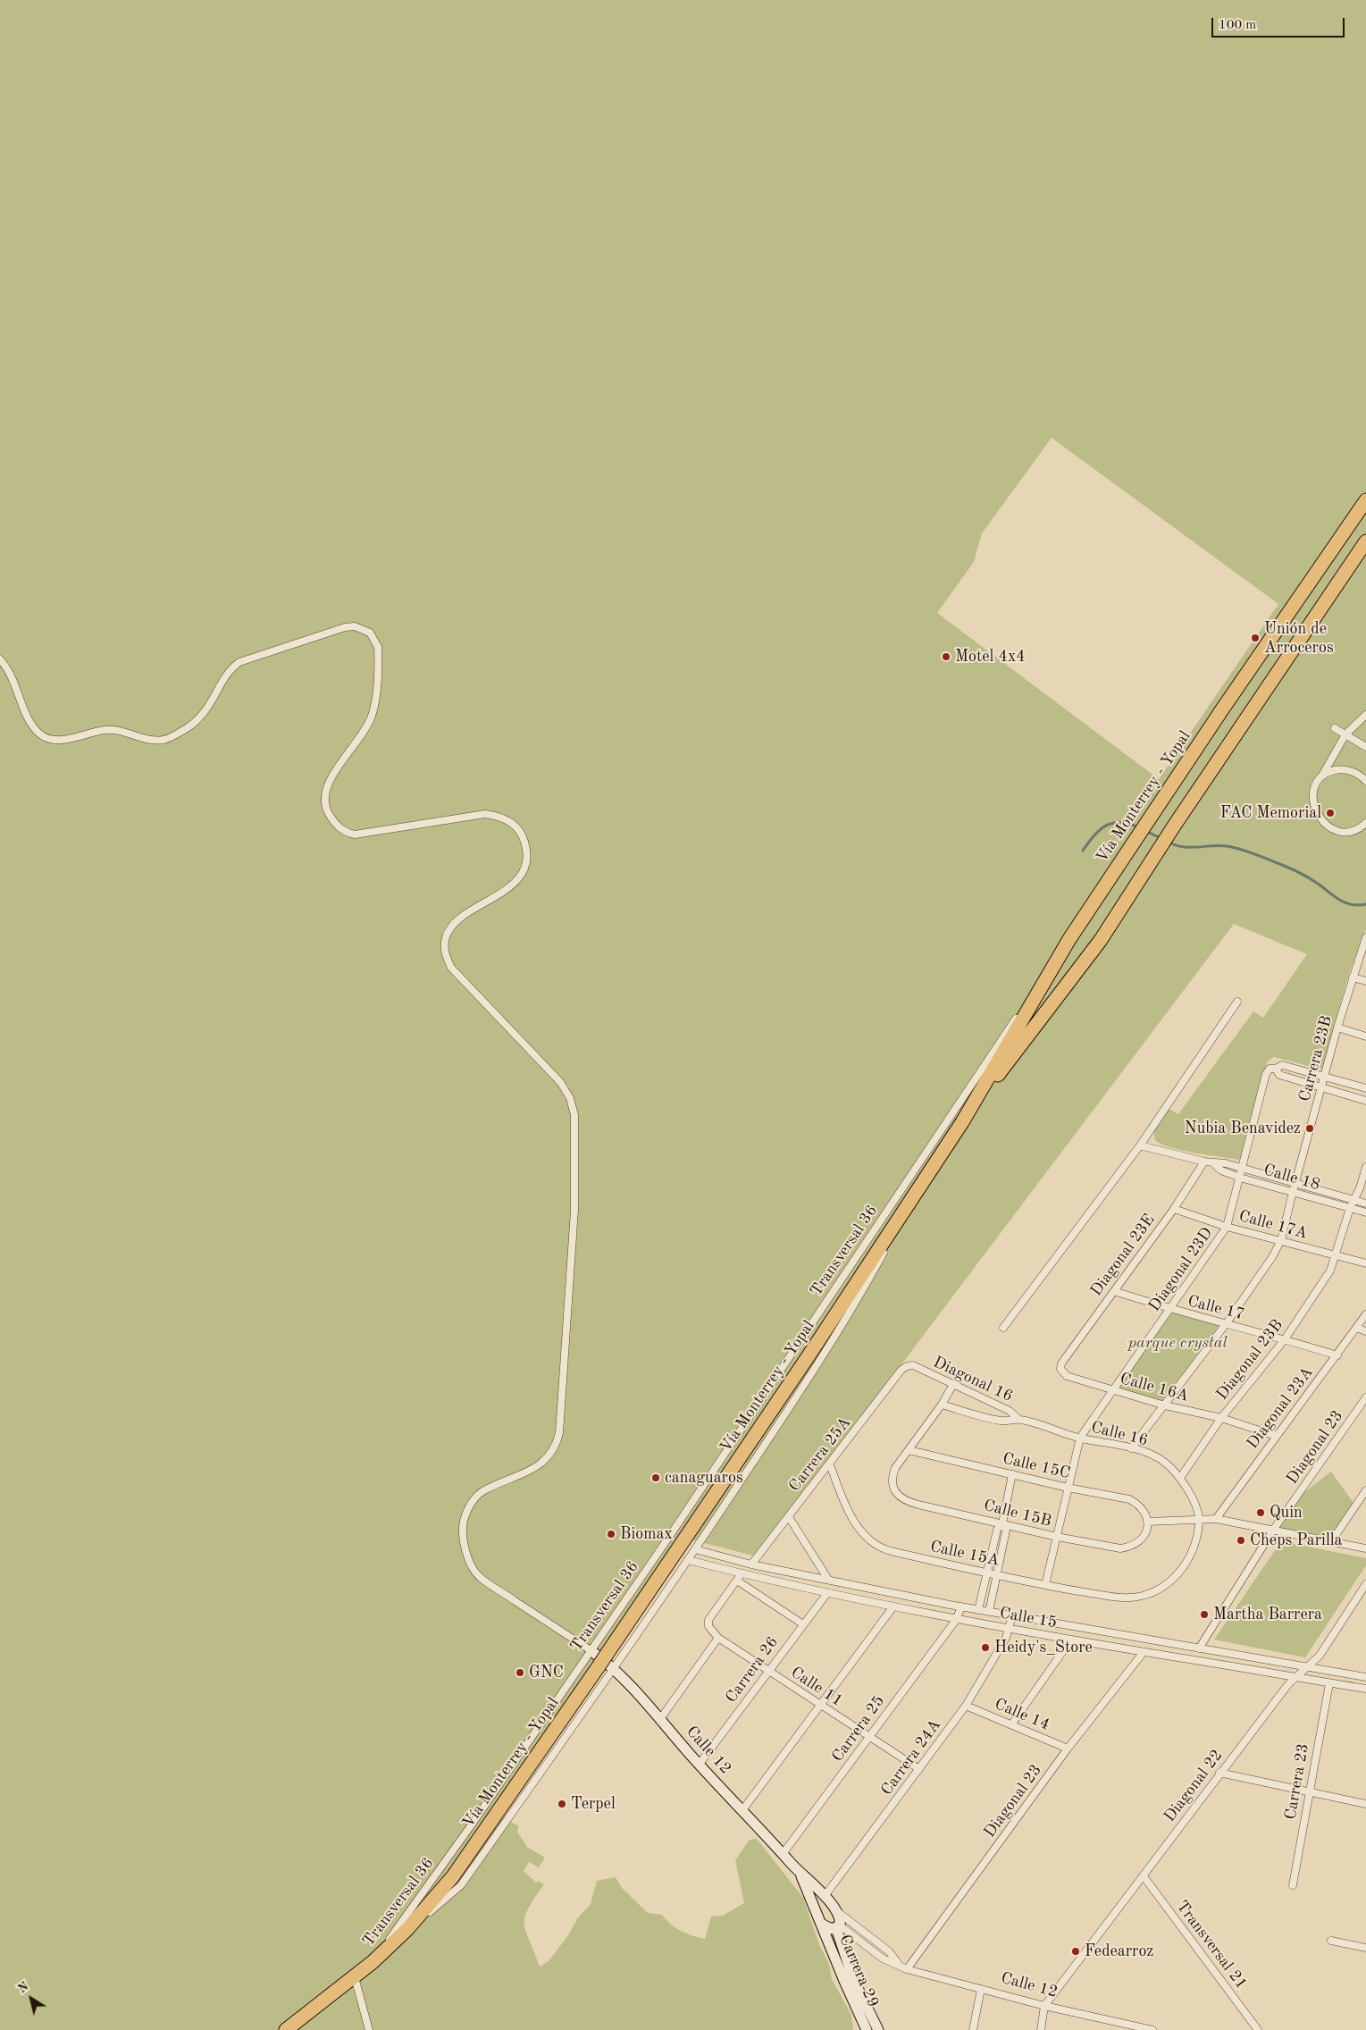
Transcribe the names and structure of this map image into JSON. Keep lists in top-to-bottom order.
{
  "streets": {
    "highway": ["Vía Monterrey - Yopal"],
    "main road": ["Calle 12", "Carrera 29"],
    "street": [
      "Carrera 23B",
      "Calle 18",
      "Calle 17A",
      "Transversal 36",
      "Diagonal 23E",
      "Diagonal 23D",
      "Calle 17",
      "Diagonal 23B",
      "Diagonal 16",
      "Calle 16A",
      "Diagonal 23A",
      "Calle 16",
      "Diagonal 23",
      "Carrera 25A",
      "Calle 15C",
      "Calle 15B",
      "Calle 15A",
      "Calle 15",
      "Carrera 26",
      "Calle 11",
      "Calle 14",
      "Carrera 25",
      "Carrera 24A",
      "Carrera 23",
      "Diagonal 22",
      "Transversal 21"
    ]
  },
  "crossings": [
    ["Vía Monterrey - Yopal", "Transversal 36"],
    ["Carrera 23B", "Calle 18"],
    ["Carrera 23B", "Calle 17A"],
    ["Carrera 23B", "Calle 17"],
    ["Carrera 23B", "Calle 16A"],
    ["Carrera 23B", "Calle 16"],
    ["Calle 18", "Diagonal 23E"],
    ["Calle 18", "Diagonal 23D"],
    ["Calle 18", "Diagonal 23B"],
    ["Calle 17A", "Diagonal 23E"],
    ["Calle 17A", "Diagonal 23D"],
    ["Calle 17A", "Diagonal 23B"],
    ["Transversal 36", "Calle 15"],
    ["Transversal 36", "Calle 12"],
    ["Diagonal 23E", "Calle 17"],
    ["Diagonal 23E", "Calle 16A"],
    ["Diagonal 23D", "Calle 17"],
    ["Diagonal 23D", "Calle 16A"],
    ["Diagonal 23D", "Calle 16"],
    ["Diagonal 23D", "Calle 15C"],
    ["Diagonal 23D", "Calle 15B"],
    ["Diagonal 23D", "Calle 15A"],
    ["Calle 17", "Diagonal 23B"],
    ["Calle 17", "Diagonal 23A"],
    ["Diagonal 23B", "Calle 16A"],
    ["Diagonal 23B", "Calle 16"],
    ["Diagonal 16", "Calle 16"],
    ["Diagonal 16", "Carrera 25A"],
    ["Calle 16A", "Diagonal 23A"],
    ["Calle 16", "Calle 15A"],
    ["Diagonal 23", "Calle 15"],
    ["Diagonal 23", "Calle 14"],
    ["Diagonal 23", "Calle 12"],
    ["Carrera 25A", "Calle 15A"],
    ["Carrera 25A", "Calle 15"],
    ["Calle 15C", "Calle 15B"],
    ["Calle 15", "Carrera 26"],
    ["Calle 15", "Carrera 25"],
    ["Calle 15", "Carrera 24A"],
    ["Calle 15", "Carrera 23"],
    ["Calle 15", "Diagonal 22"],
    ["Carrera 26", "Calle 11"],
    ["Carrera 26", "Calle 12"],
    ["Calle 11", "Carrera 25"],
    ["Calle 11", "Carrera 24A"],
    ["Calle 14", "Carrera 24A"],
    ["Carrera 25", "Calle 12"],
    ["Calle 12", "Diagonal 22"],
    ["Calle 12", "Carrera 29"],
    ["Diagonal 22", "Transversal 21"]
  ],
  "parks": ["parque crystal"],
  "places": [
    "Unión de Arroceros",
    "Motel 4x4",
    "FAC Memorial",
    "Nubia Benavidez",
    "canaguaros",
    "Quin",
    "Biomax",
    "Cheps Parilla",
    "Martha Barrera",
    "Heidy's_Store",
    "GNC",
    "Terpel",
    "Fedearroz"
  ],
  "scale_bar": "100 m",
  "north": "top left"
}
